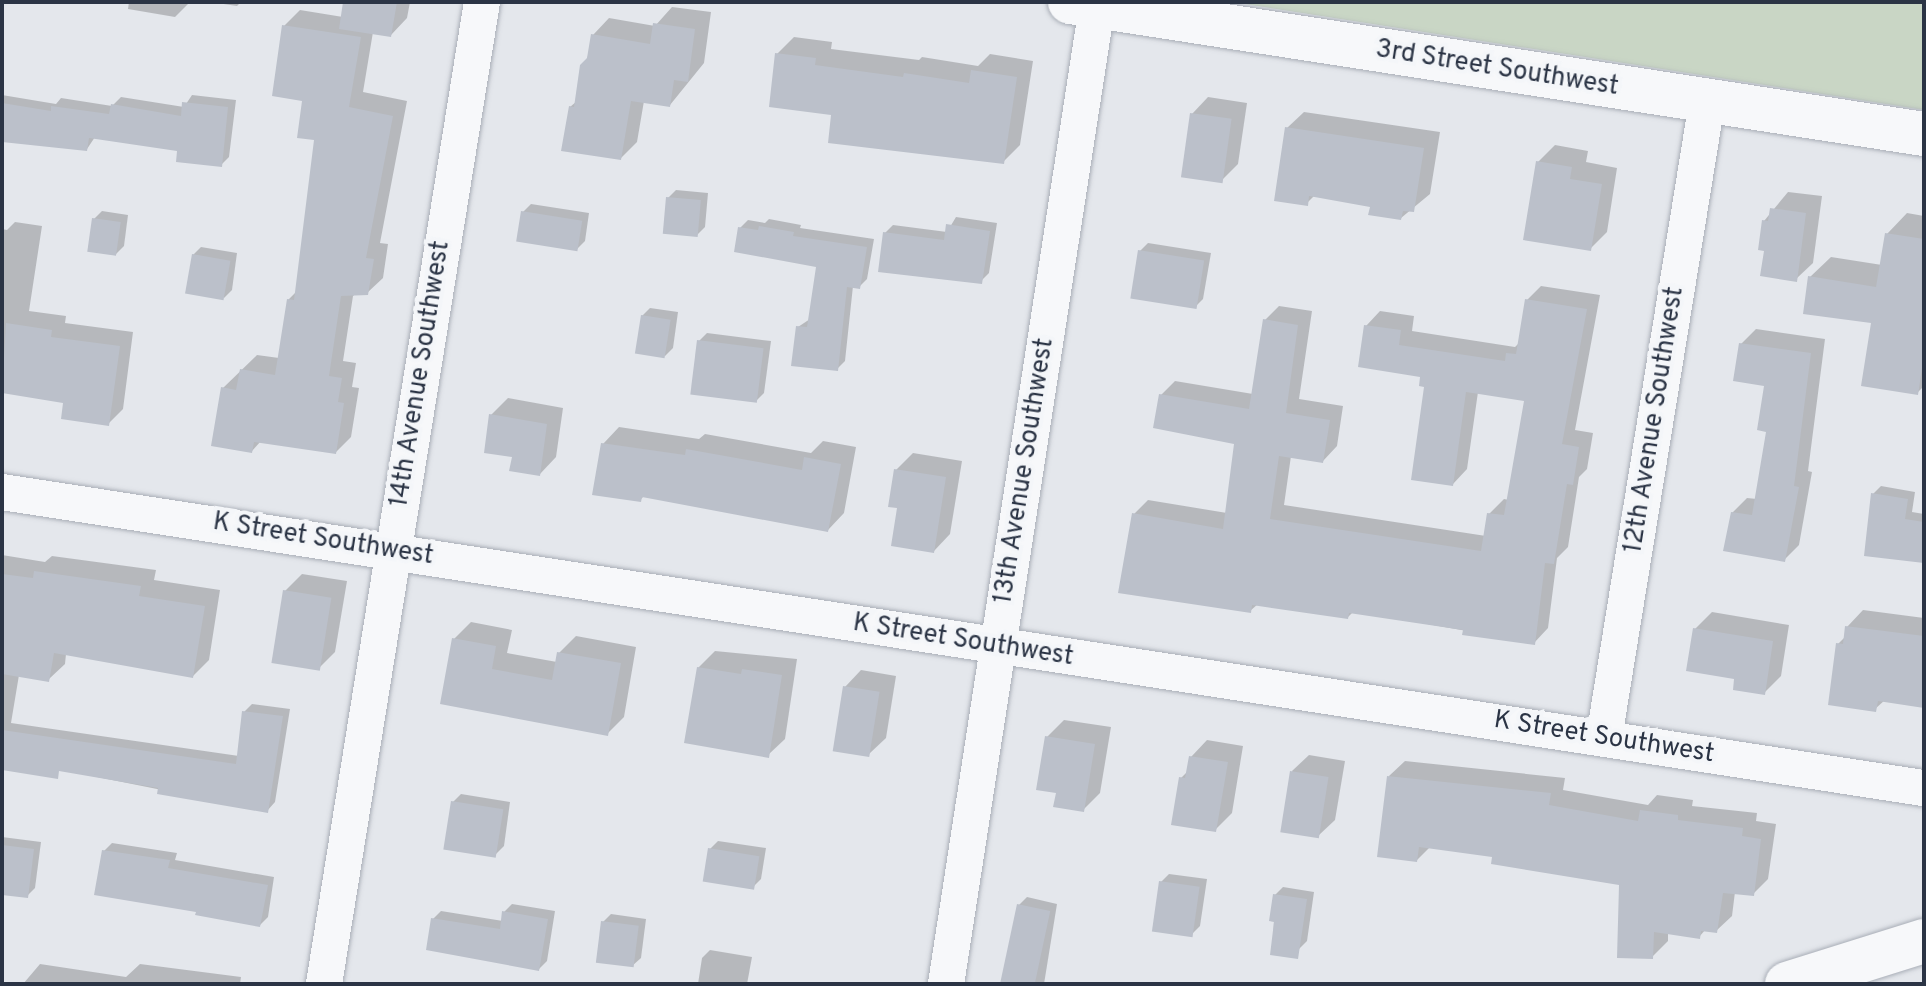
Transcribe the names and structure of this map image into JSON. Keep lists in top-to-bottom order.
{
  "streets": {
    "street": [
      "3rd Street Southwest",
      "14th Avenue Southwest",
      "12th Avenue Southwest",
      "13th Avenue Southwest",
      "K Street Southwest"
    ]
  },
  "crossings": [
    ["3rd Street Southwest", "12th Avenue Southwest"],
    ["3rd Street Southwest", "13th Avenue Southwest"],
    ["14th Avenue Southwest", "K Street Southwest"],
    ["12th Avenue Southwest", "K Street Southwest"],
    ["13th Avenue Southwest", "K Street Southwest"]
  ]
}
